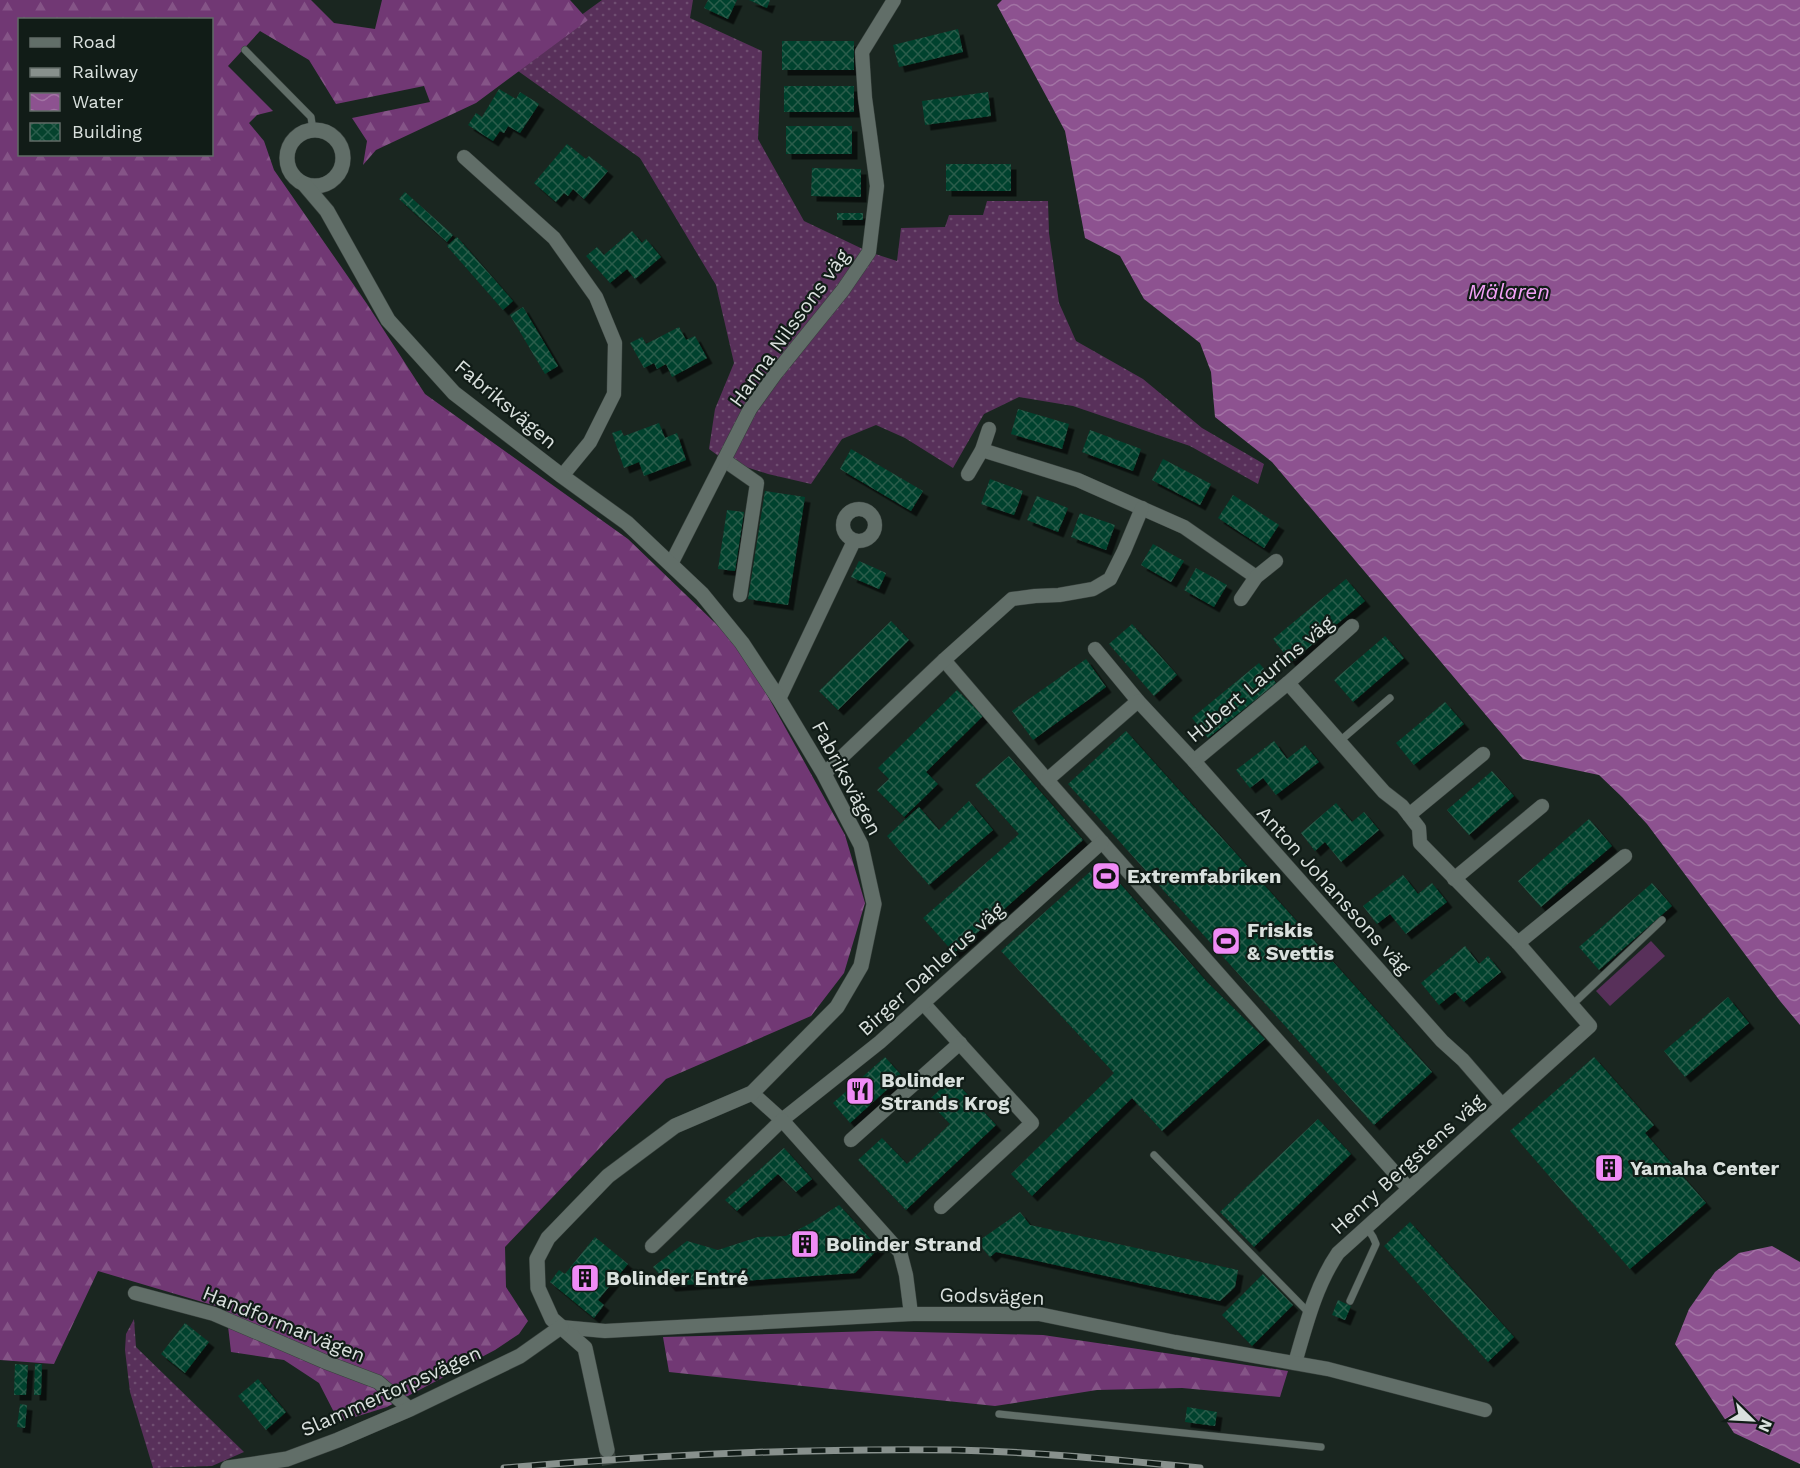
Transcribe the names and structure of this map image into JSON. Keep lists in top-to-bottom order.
{
  "streets": {
    "street": [
      "Hanna Nilssons väg",
      "Fabriksvägen",
      "Hubert Laurins väg",
      "Anton Johanssons väg",
      "Birger Dahlerus väg",
      "Henry Bergstens väg",
      "Godsvägen",
      "Handformarvägen",
      "Slammertorpsvägen"
    ]
  },
  "crossings": [
    ["Hanna Nilssons väg", "Fabriksvägen"],
    ["Fabriksvägen", "Godsvägen"],
    ["Fabriksvägen", "Slammertorpsvägen"],
    ["Hubert Laurins väg", "Anton Johanssons väg"],
    ["Anton Johanssons väg", "Henry Bergstens väg"],
    ["Henry Bergstens väg", "Godsvägen"],
    ["Godsvägen", "Slammertorpsvägen"],
    ["Handformarvägen", "Slammertorpsvägen"]
  ],
  "water": ["Mälaren"],
  "places": {
    "sports": ["Extremfabriken", "Friskis & Svettis"],
    "restaurant": ["Bolinder Strands Krog"],
    "building": ["Yamaha Center", "Bolinder Strand", "Bolinder Entré"]
  },
  "legend": [
    "Road",
    "Railway",
    "Water",
    "Building"
  ],
  "north": "bottom right"
}
